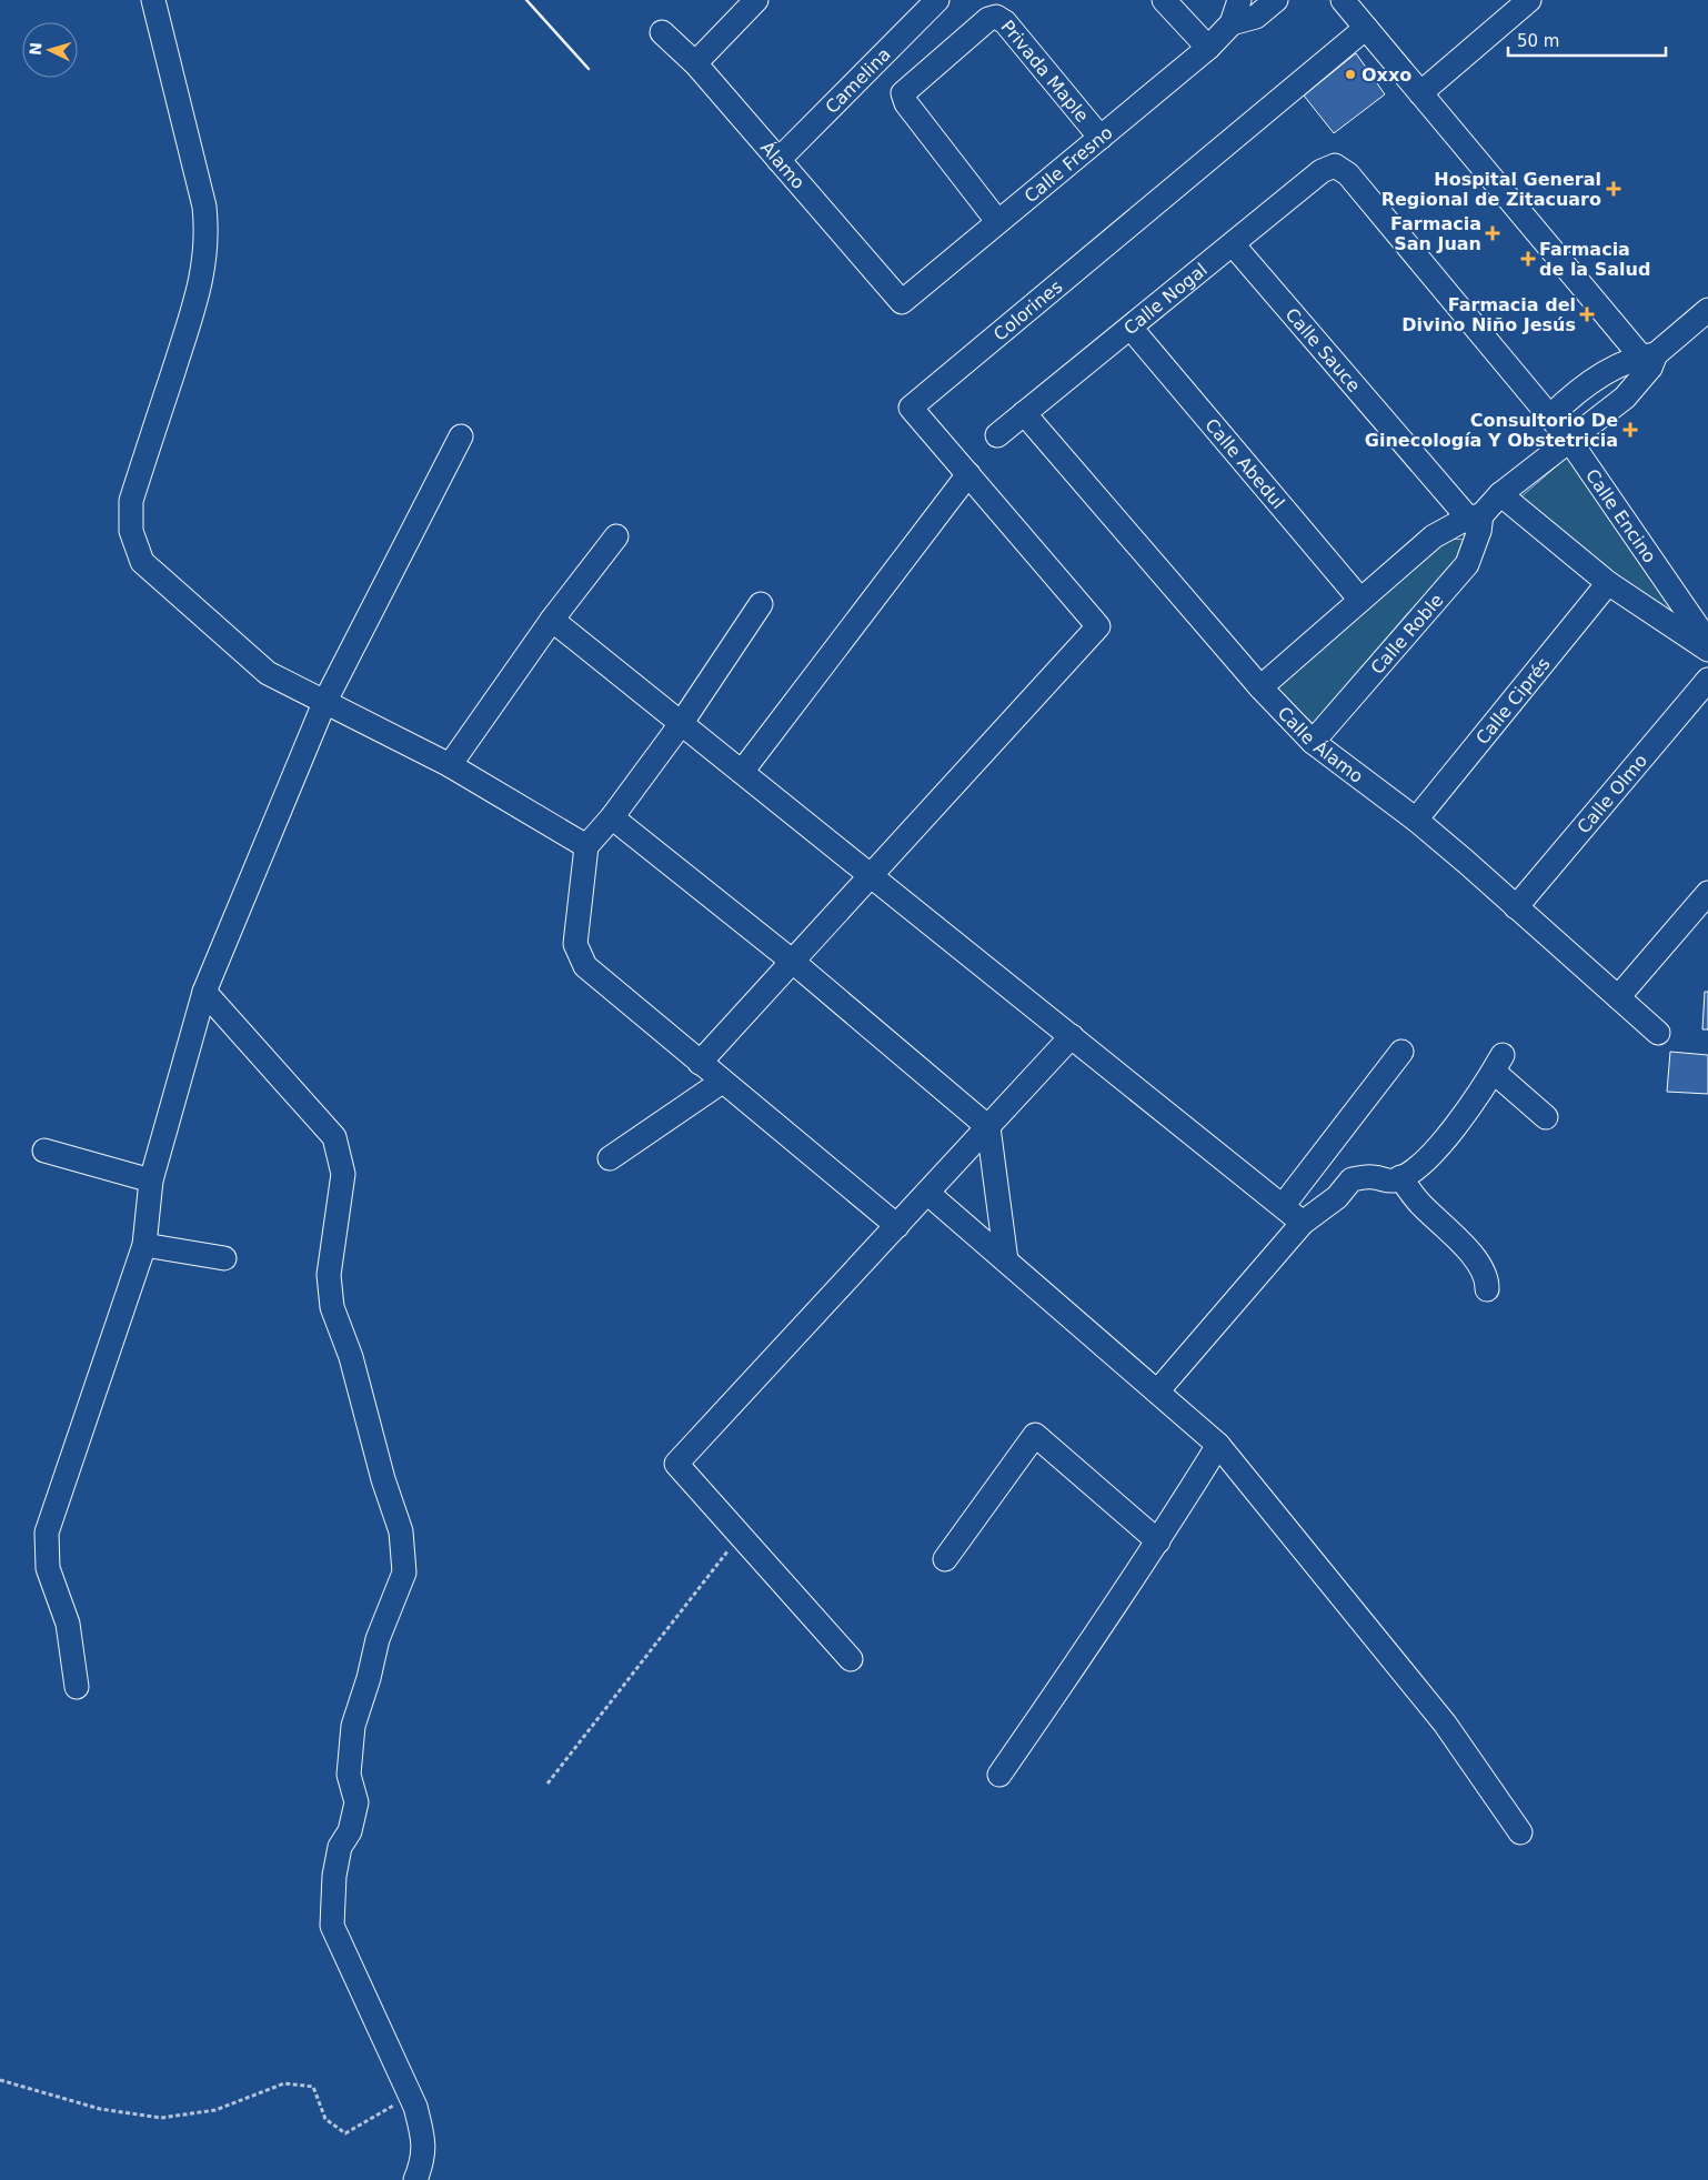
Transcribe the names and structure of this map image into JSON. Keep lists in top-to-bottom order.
{
  "streets": {
    "street": [
      "Privada Maple",
      "Camelina",
      "Calle Fresno",
      "Álamo",
      "Calle Nogal",
      "Colorines",
      "Calle Sauce",
      "Calle Abedul",
      "Calle Encino",
      "Calle Roble",
      "Calle Ciprés",
      "Calle Álamo",
      "Calle Olmo"
    ]
  },
  "crossings": [
    ["Privada Maple", "Calle Fresno"],
    ["Camelina", "Álamo"],
    ["Calle Fresno", "Álamo"],
    ["Calle Nogal", "Calle Sauce"],
    ["Calle Nogal", "Calle Abedul"],
    ["Calle Nogal", "Calle Encino"],
    ["Calle Nogal", "Calle Álamo"],
    ["Calle Sauce", "Calle Roble"],
    ["Calle Abedul", "Calle Roble"],
    ["Calle Encino", "Calle Roble"],
    ["Calle Roble", "Calle Álamo"],
    ["Calle Ciprés", "Calle Álamo"],
    ["Calle Álamo", "Calle Olmo"]
  ],
  "places": {
    "other": ["Oxxo"],
    "health": [
      "Hospital General Regional de Zitacuaro",
      "Farmacia San Juan",
      "Farmacia de la Salud",
      "Farmacia del Divino Niño Jesús",
      "Consultorio De Ginecología Y Obstetricia"
    ]
  },
  "scale_bar": "50 m",
  "north": "left"
}
